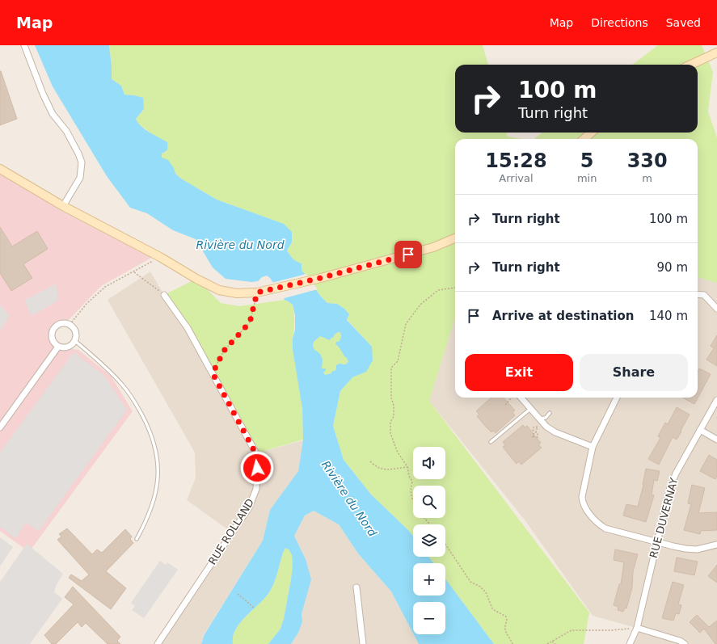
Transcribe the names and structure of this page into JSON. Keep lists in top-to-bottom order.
{
  "streets": {
    "street": ["RUE DUVERNAY", "RUE ROLLAND"]
  },
  "water": ["Rivière du Nord"],
  "page": {
    "header": "Map",
    "nav": ["Map", "Directions", "Saved"],
    "turn": ["100 m", "Turn right"],
    "eta": [
      "15:28",
      "Arrival",
      "5",
      "min",
      "330",
      "m"
    ],
    "list": [
      {
        "name": "Turn right",
        "value": "100 m"
      },
      {
        "name": "Turn right",
        "value": "90 m"
      },
      {
        "name": "Arrive at destination",
        "value": "140 m"
      }
    ],
    "buttons": ["Exit", "Share"],
    "map_buttons": ["+", "−"]
  }
}
